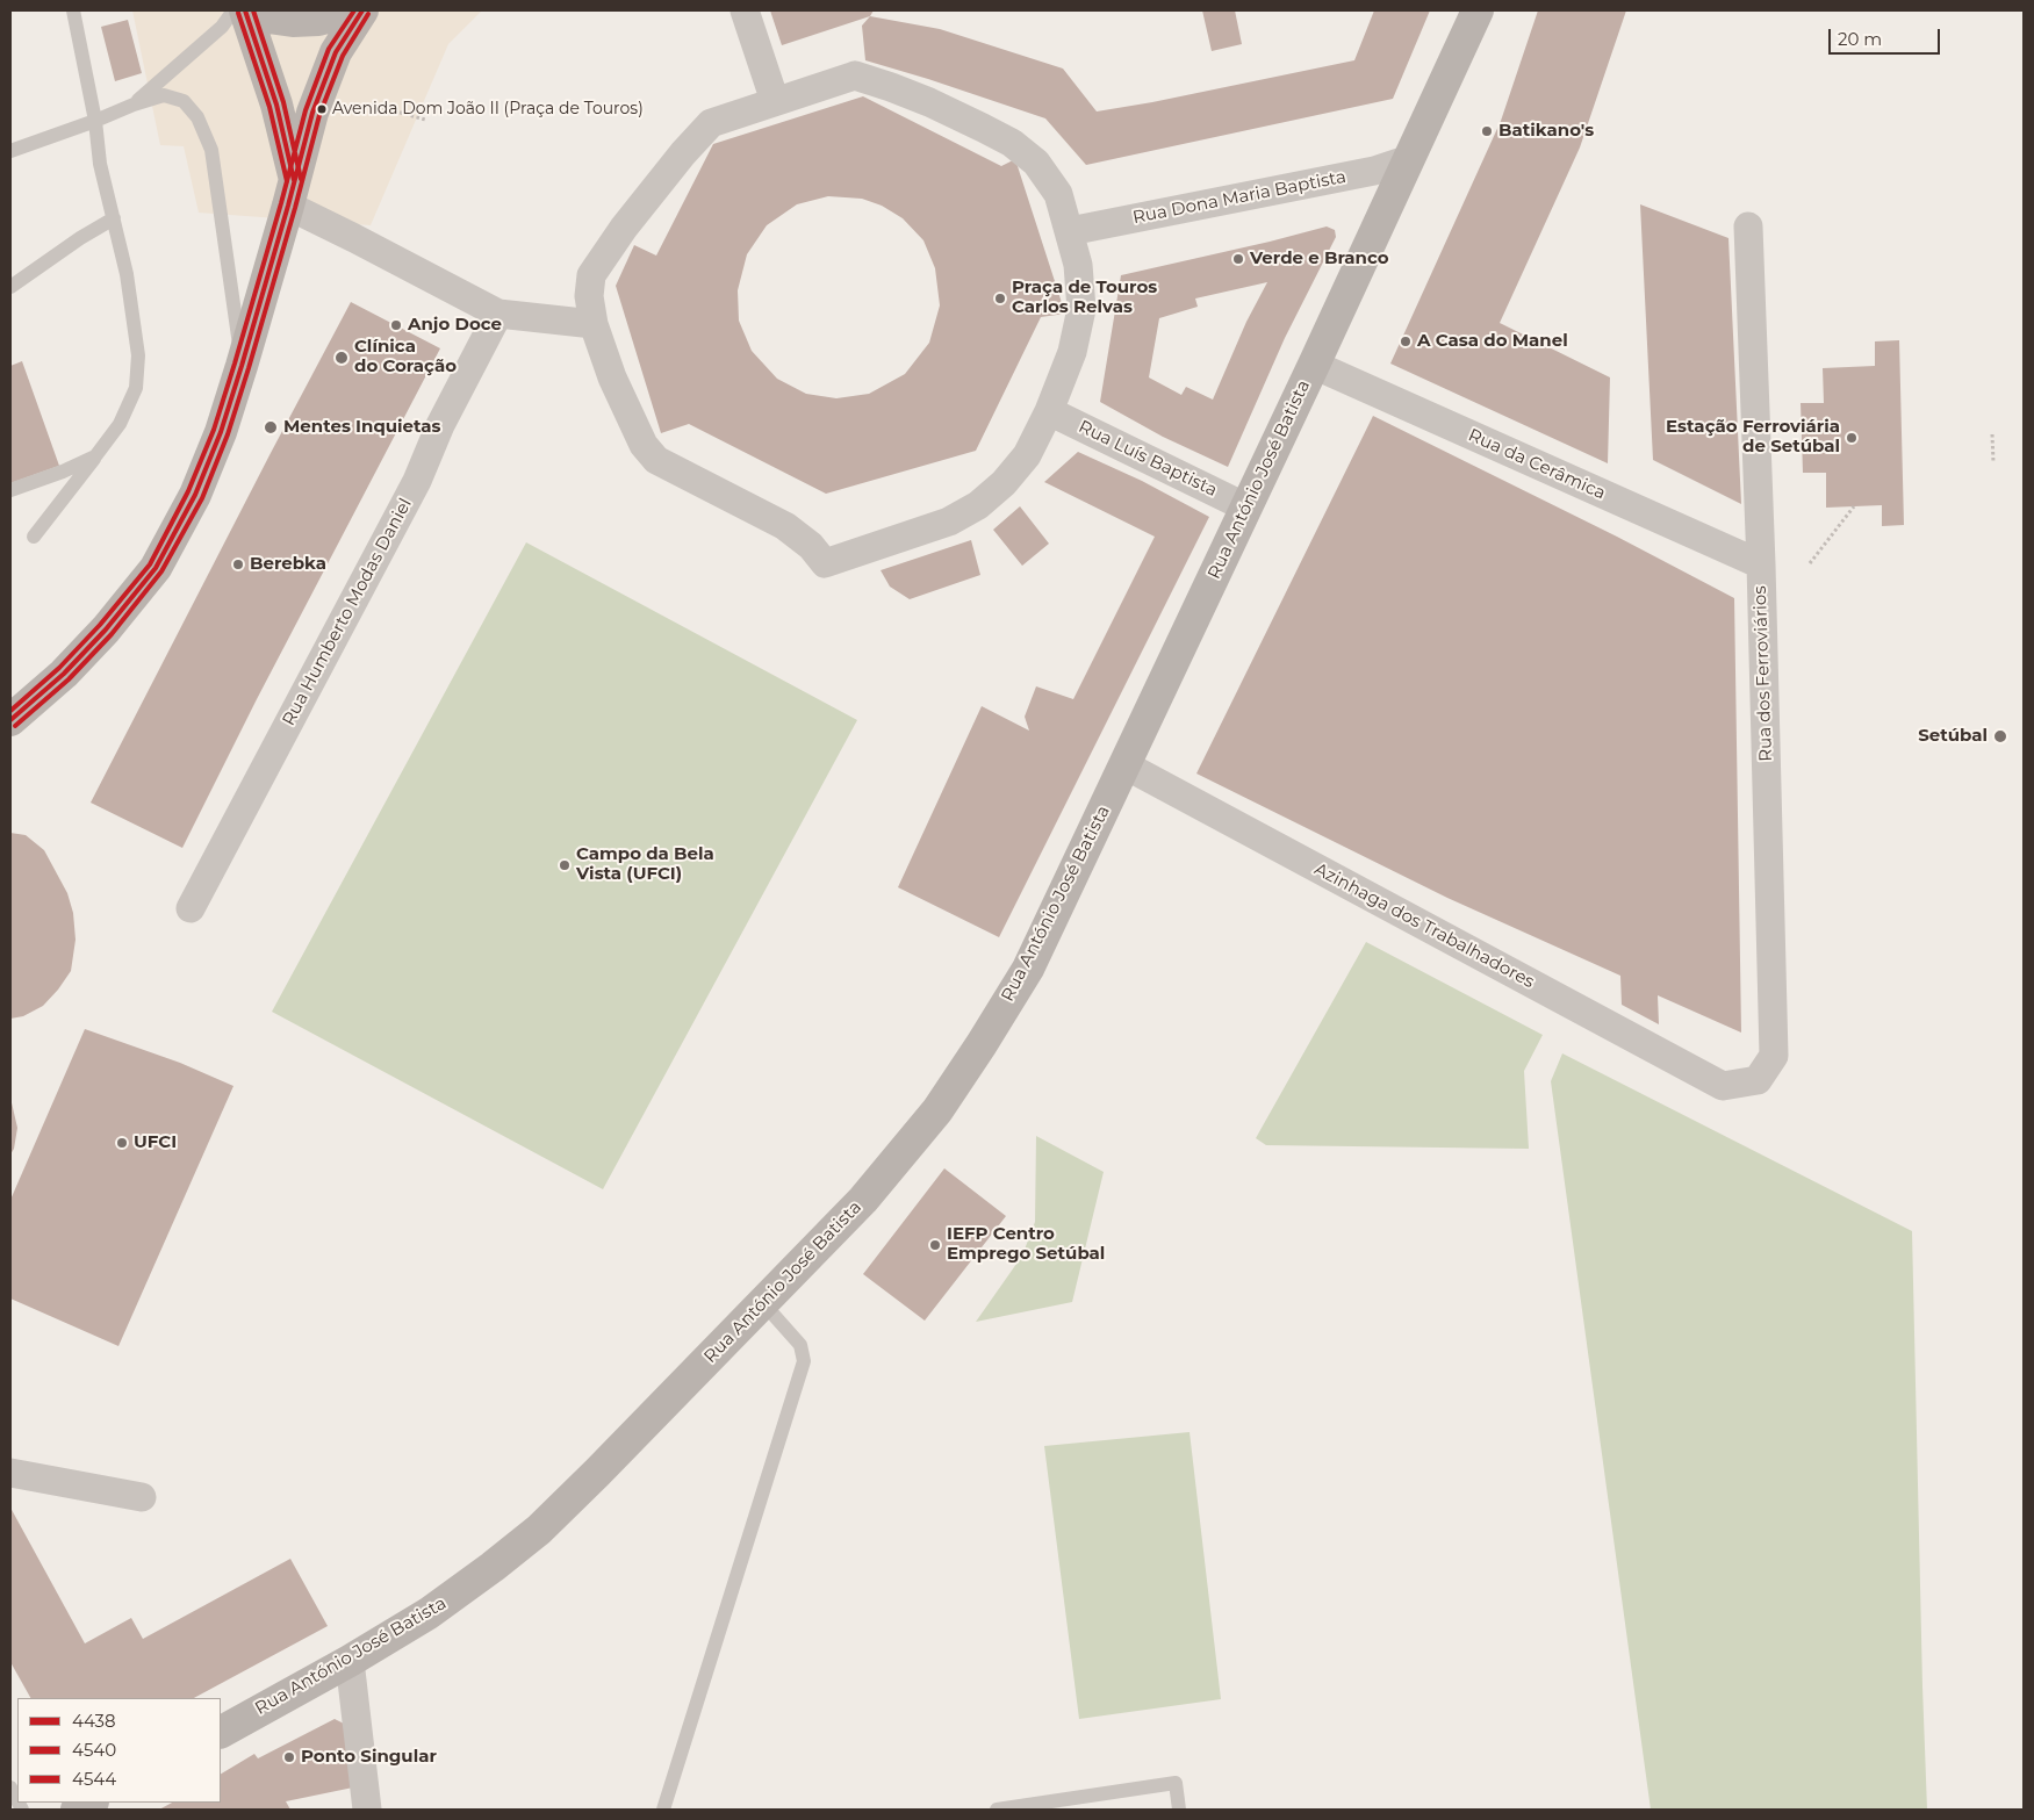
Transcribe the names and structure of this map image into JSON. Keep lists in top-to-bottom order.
{
  "streets": {
    "main road": ["Rua António José Batista"],
    "street": [
      "Rua Dona Maria Baptista",
      "Rua Luís Baptista",
      "Rua da Cerâmica",
      "Rua Humberto Modas Daniel",
      "Rua dos Ferroviários",
      "Azinhaga dos Trabalhadores"
    ]
  },
  "crossings": [
    ["Rua Dona Maria Baptista", "Rua António José Batista"],
    ["Rua Luís Baptista", "Rua António José Batista"],
    ["Rua da Cerâmica", "Rua António José Batista"],
    ["Rua da Cerâmica", "Rua dos Ferroviários"],
    ["Rua António José Batista", "Azinhaga dos Trabalhadores"],
    ["Rua dos Ferroviários", "Azinhaga dos Trabalhadores"]
  ],
  "places": [
    "Avenida Dom João II (Praça de Touros)",
    "Batikano's",
    "Verde e Branco",
    "Praça de Touros Carlos Relvas",
    "Anjo Doce",
    "A Casa do Manel",
    "Clínica do Coração",
    "Mentes Inquietas",
    "Estação Ferroviária de Setúbal",
    "Berebka",
    "Setúbal",
    "Campo da Bela Vista (UFCI)",
    "UFCI",
    "IEFP Centro Emprego Setúbal",
    "Ponto Singular"
  ],
  "lines": ["transit line 4438", "transit line 4544", "transit line 4540"],
  "legend": ["4438", "4540", "4544"],
  "scale_bar": "20 m"
}
